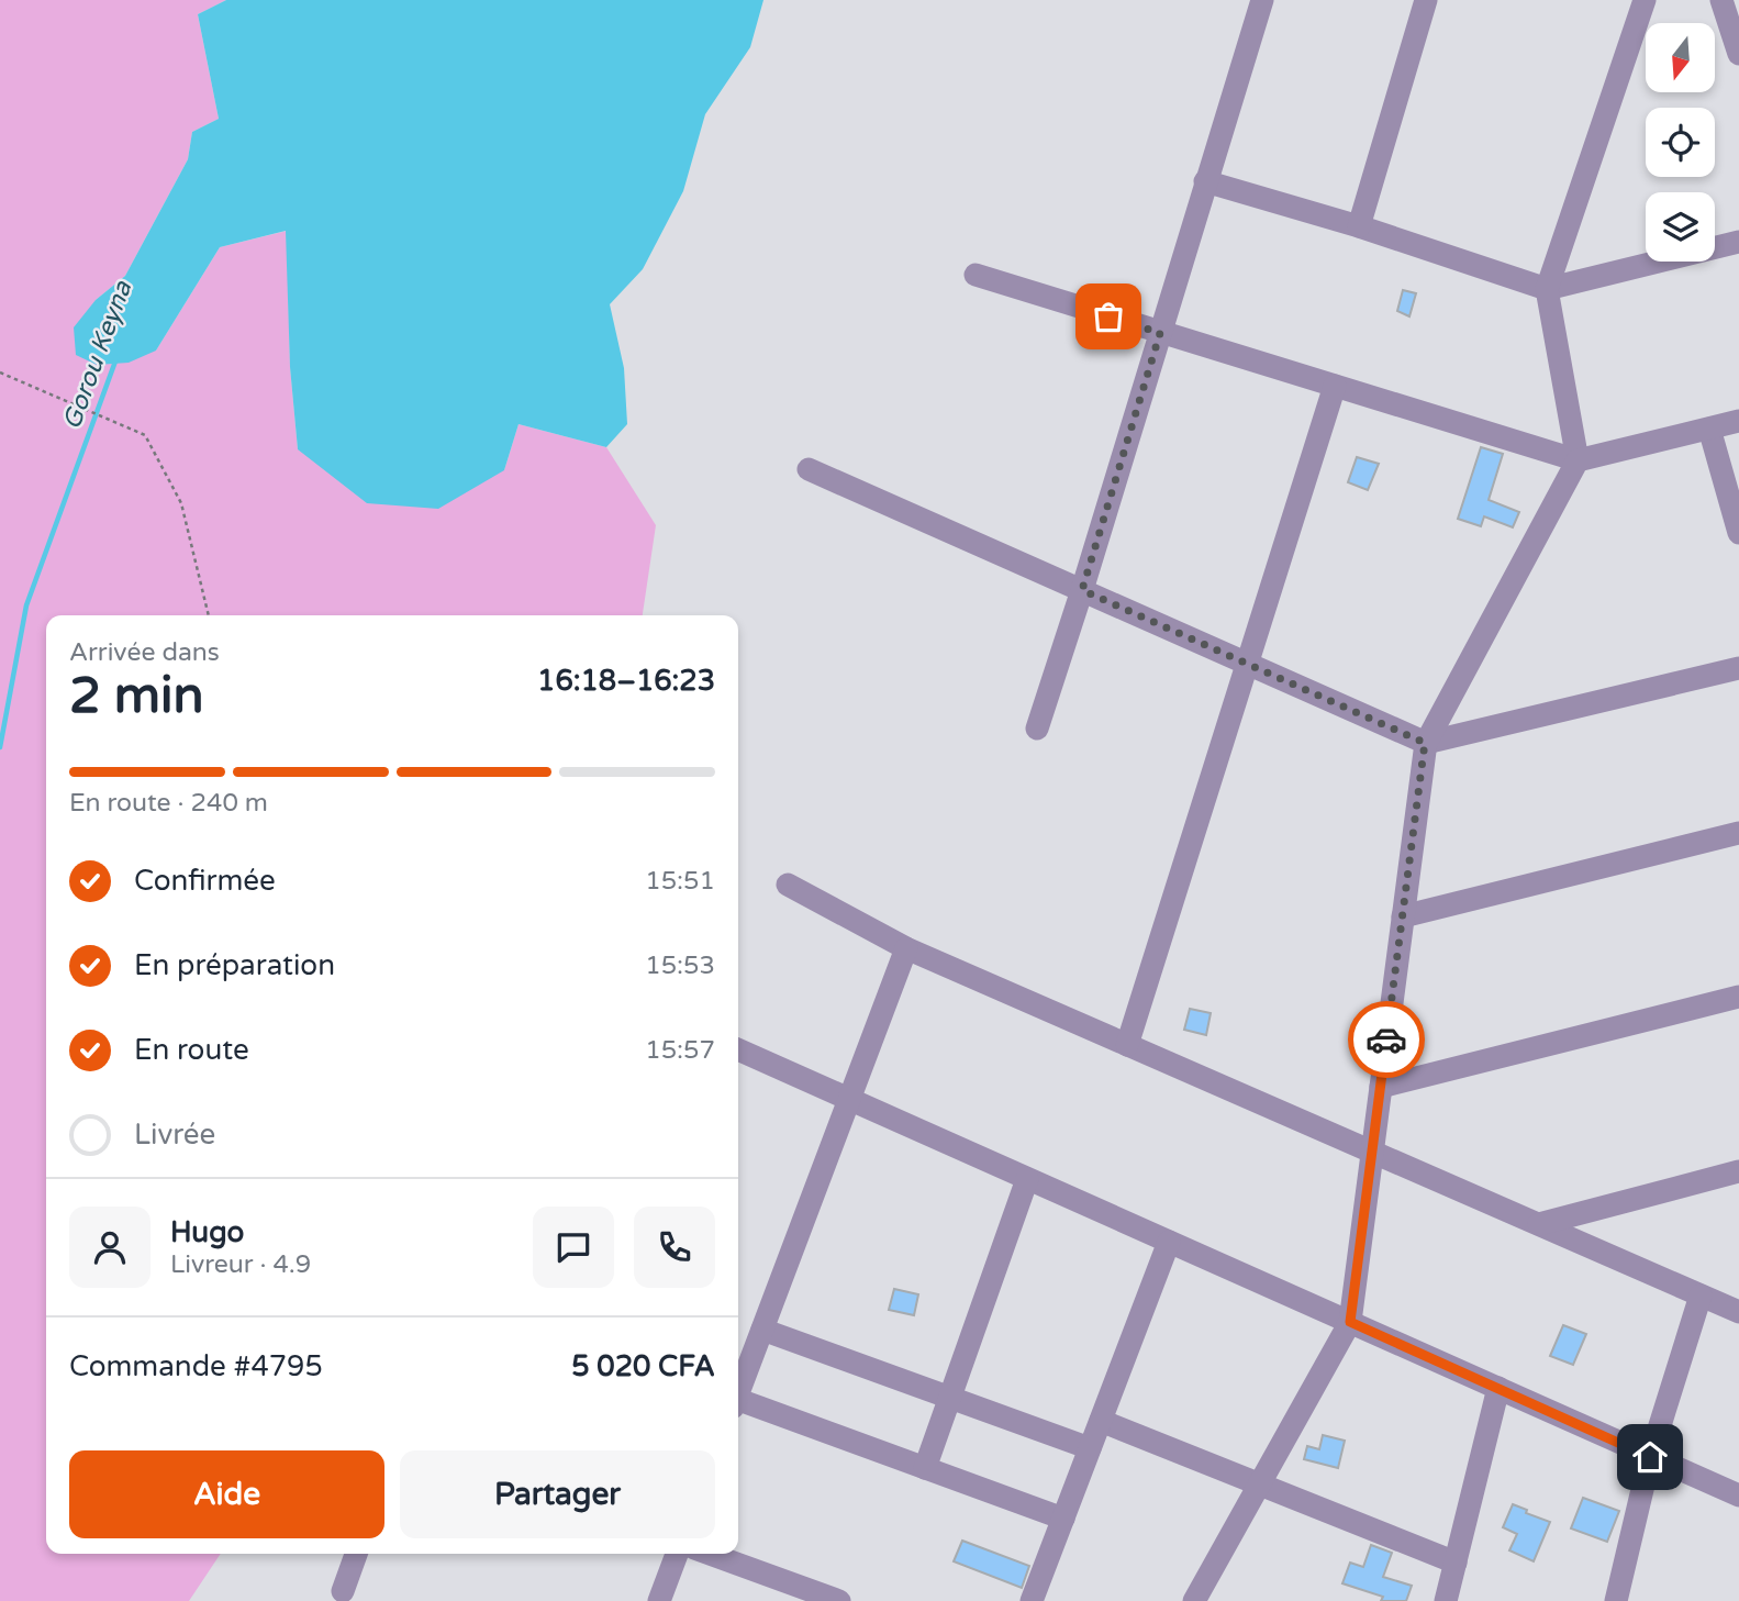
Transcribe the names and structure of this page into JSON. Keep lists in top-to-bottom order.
{
  "water": ["Gorou Keyna"],
  "north": "bottom",
  "page": {
    "heading": ["2 min", "Arrivée dans", "16:18–16:23"],
    "panel": [
      "Hugo",
      "Livreur · 4.9",
      "Commande #4795",
      "5 020 CFA"
    ],
    "bar": "En route · 240 m",
    "list": [
      ["Confirmée", "15:51"],
      ["En préparation", "15:53"],
      ["En route", "15:57"],
      "Livrée"
    ],
    "buttons": ["Aide", "Partager"]
  }
}
